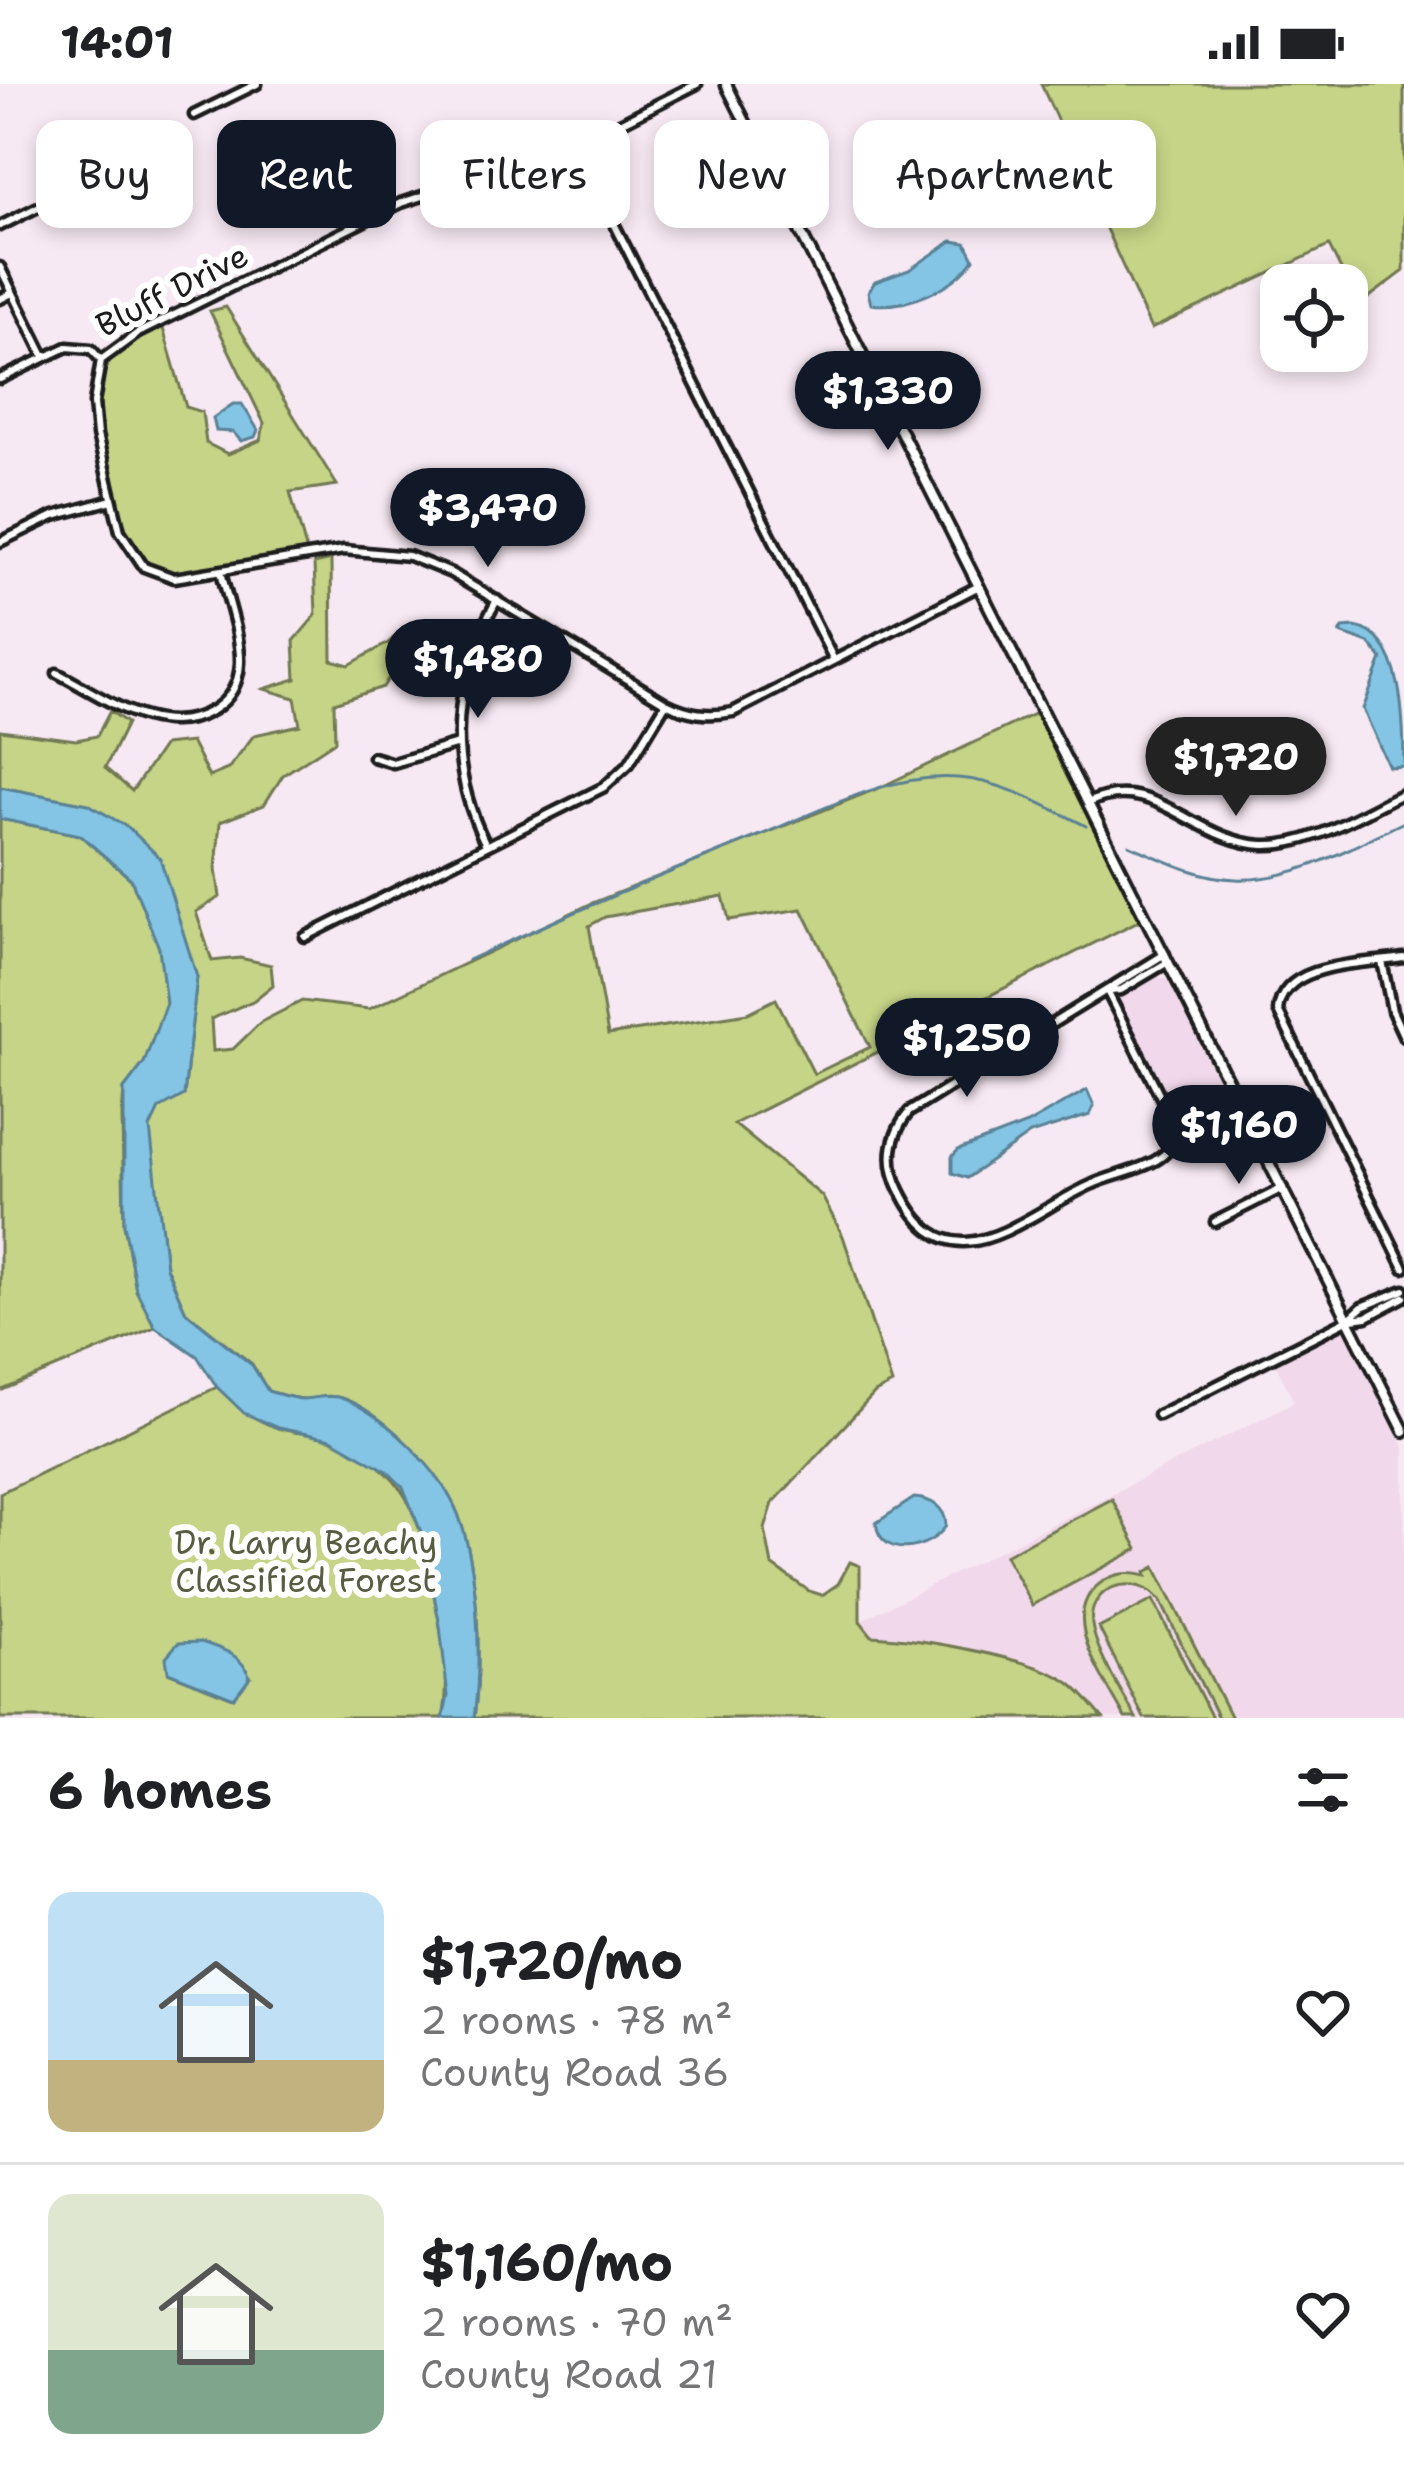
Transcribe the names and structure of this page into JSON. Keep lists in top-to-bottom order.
{
  "streets": {
    "street": ["Bluff Drive"]
  },
  "parks": ["Dr. Larry Beachy Classified Forest"],
  "page": {
    "status": "14:01",
    "chip": [
      "Buy",
      "Rent",
      "Filters",
      "New",
      "Apartment"
    ],
    "price": [
      "$1,330",
      "$3,470",
      "$1,480",
      "$1,720",
      "$1,250",
      "$1,160"
    ],
    "heading": "6 homes",
    "list": [
      {
        "name": "$1,720/mo",
        "note": "2 rooms · 78 m² · County Road 36"
      },
      {
        "name": "$1,160/mo",
        "note": "2 rooms · 70 m² · County Road 21"
      }
    ]
  }
}
